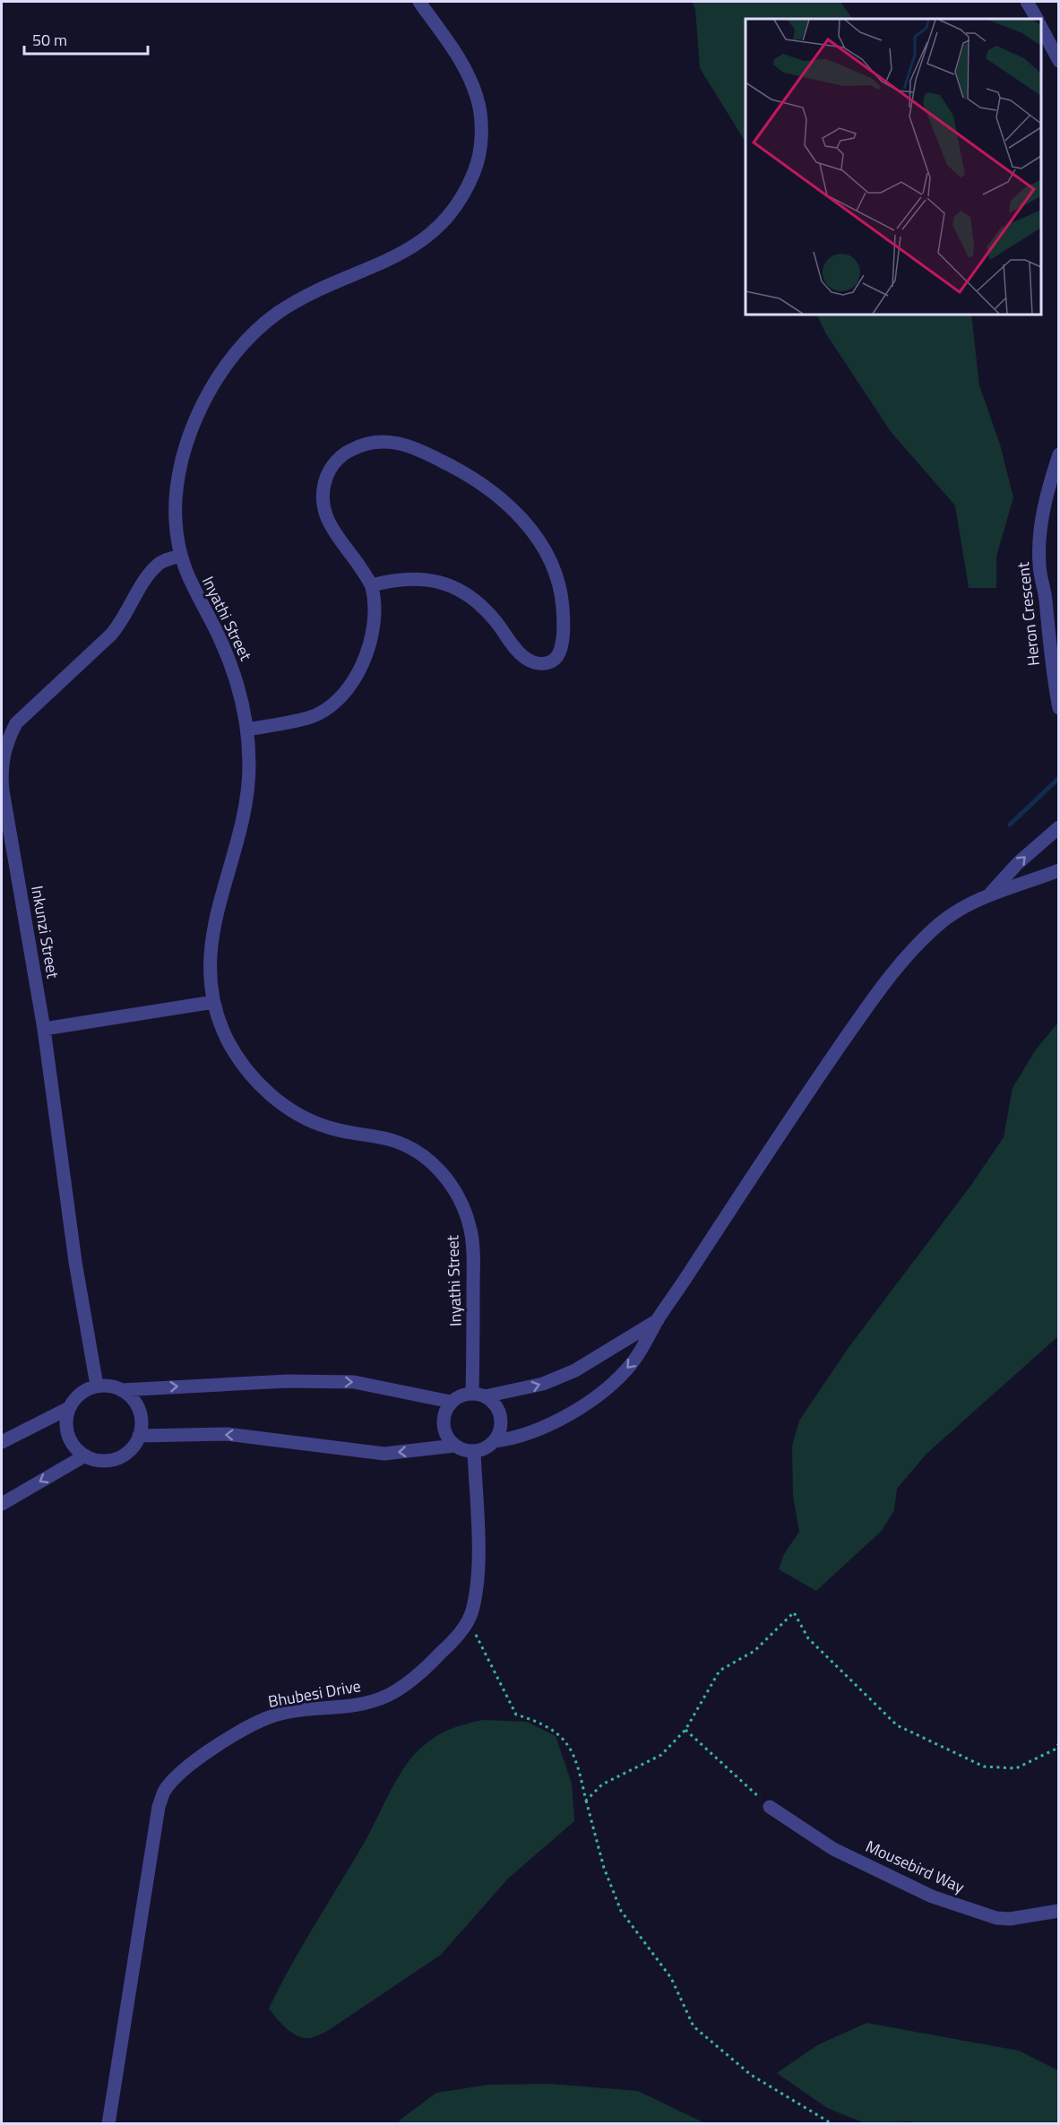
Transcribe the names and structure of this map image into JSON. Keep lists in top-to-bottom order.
{
  "streets": {
    "street": [
      "Heron Crescent",
      "Inyathi Street",
      "Inkunzi Street",
      "Bhubesi Drive",
      "Mousebird Way"
    ]
  },
  "crossings": [
    ["Inyathi Street", "Inkunzi Street"],
    ["Inyathi Street", "Bhubesi Drive"]
  ],
  "scale_bar": "50 m"
}
